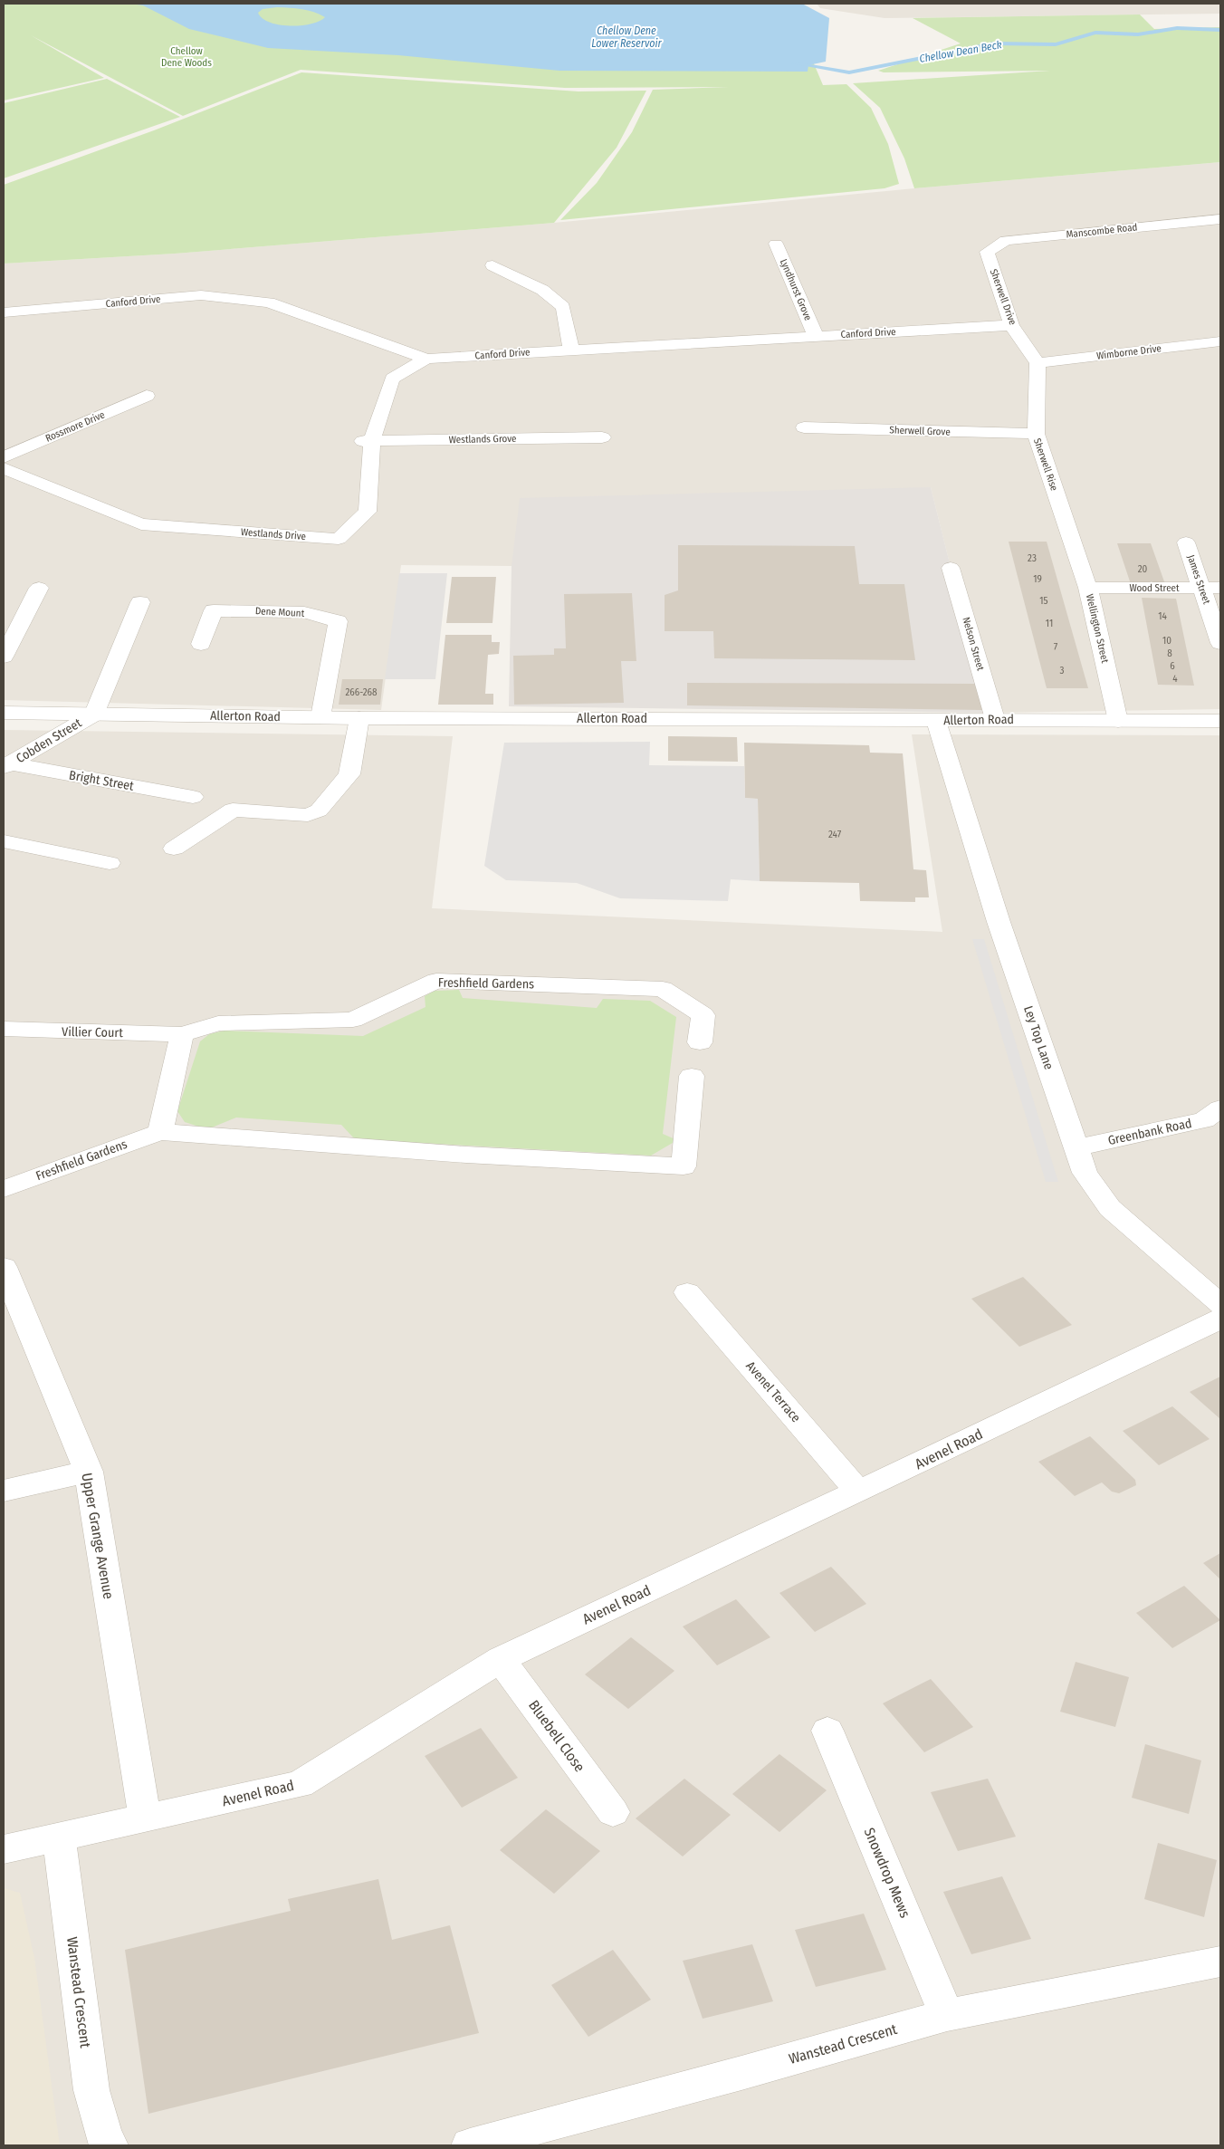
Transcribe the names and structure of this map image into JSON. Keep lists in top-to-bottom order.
{
  "streets": {
    "street": [
      "Manscombe Road",
      "Lyndhurst Grove",
      "Sherwell Drive",
      "Canford Drive",
      "Wimborne Drive",
      "Rossmore Drive",
      "Sherwell Grove",
      "Westlands Grove",
      "Sherwell Rise",
      "Westlands Drive",
      "James Street",
      "Wood Street",
      "Dene Mount",
      "Wellington Street",
      "Nelson Street",
      "Allerton Road",
      "Cobden Street",
      "Bright Street",
      "Freshfield Gardens",
      "Villier Court",
      "Ley Top Lane",
      "Greenbank Road",
      "Avenel Terrace",
      "Avenel Road",
      "Upper Grange Avenue",
      "Bluebell Close",
      "Snowdrop Mews",
      "Wanstead Crescent"
    ]
  },
  "crossings": [
    ["Manscombe Road", "Sherwell Drive"],
    ["Lyndhurst Grove", "Canford Drive"],
    ["Sherwell Drive", "Canford Drive"],
    ["Sherwell Drive", "Wimborne Drive"],
    ["Sherwell Drive", "Sherwell Rise"],
    ["Canford Drive", "Westlands Drive"],
    ["Wimborne Drive", "Sherwell Rise"],
    ["Sherwell Grove", "Sherwell Rise"],
    ["Westlands Grove", "Westlands Drive"],
    ["Sherwell Rise", "Wellington Street"],
    ["James Street", "Wood Street"],
    ["Wood Street", "Wellington Street"],
    ["Dene Mount", "Allerton Road"],
    ["Wellington Street", "Allerton Road"],
    ["Nelson Street", "Allerton Road"],
    ["Allerton Road", "Cobden Street"],
    ["Allerton Road", "Ley Top Lane"],
    ["Cobden Street", "Bright Street"],
    ["Freshfield Gardens", "Villier Court"],
    ["Ley Top Lane", "Greenbank Road"],
    ["Avenel Terrace", "Avenel Road"],
    ["Avenel Road", "Upper Grange Avenue"],
    ["Avenel Road", "Bluebell Close"],
    ["Avenel Road", "Wanstead Crescent"],
    ["Snowdrop Mews", "Wanstead Crescent"]
  ],
  "water": ["Chellow Dene Lower Reservoir", "Chellow Dean Beck"],
  "parks": ["Chellow Dene Woods"],
  "house_numbers": [
    "23",
    "20",
    "19",
    "15",
    "14",
    "11",
    "10",
    "7",
    "8",
    "6",
    "3",
    "4",
    "266-268",
    "247"
  ]
}
